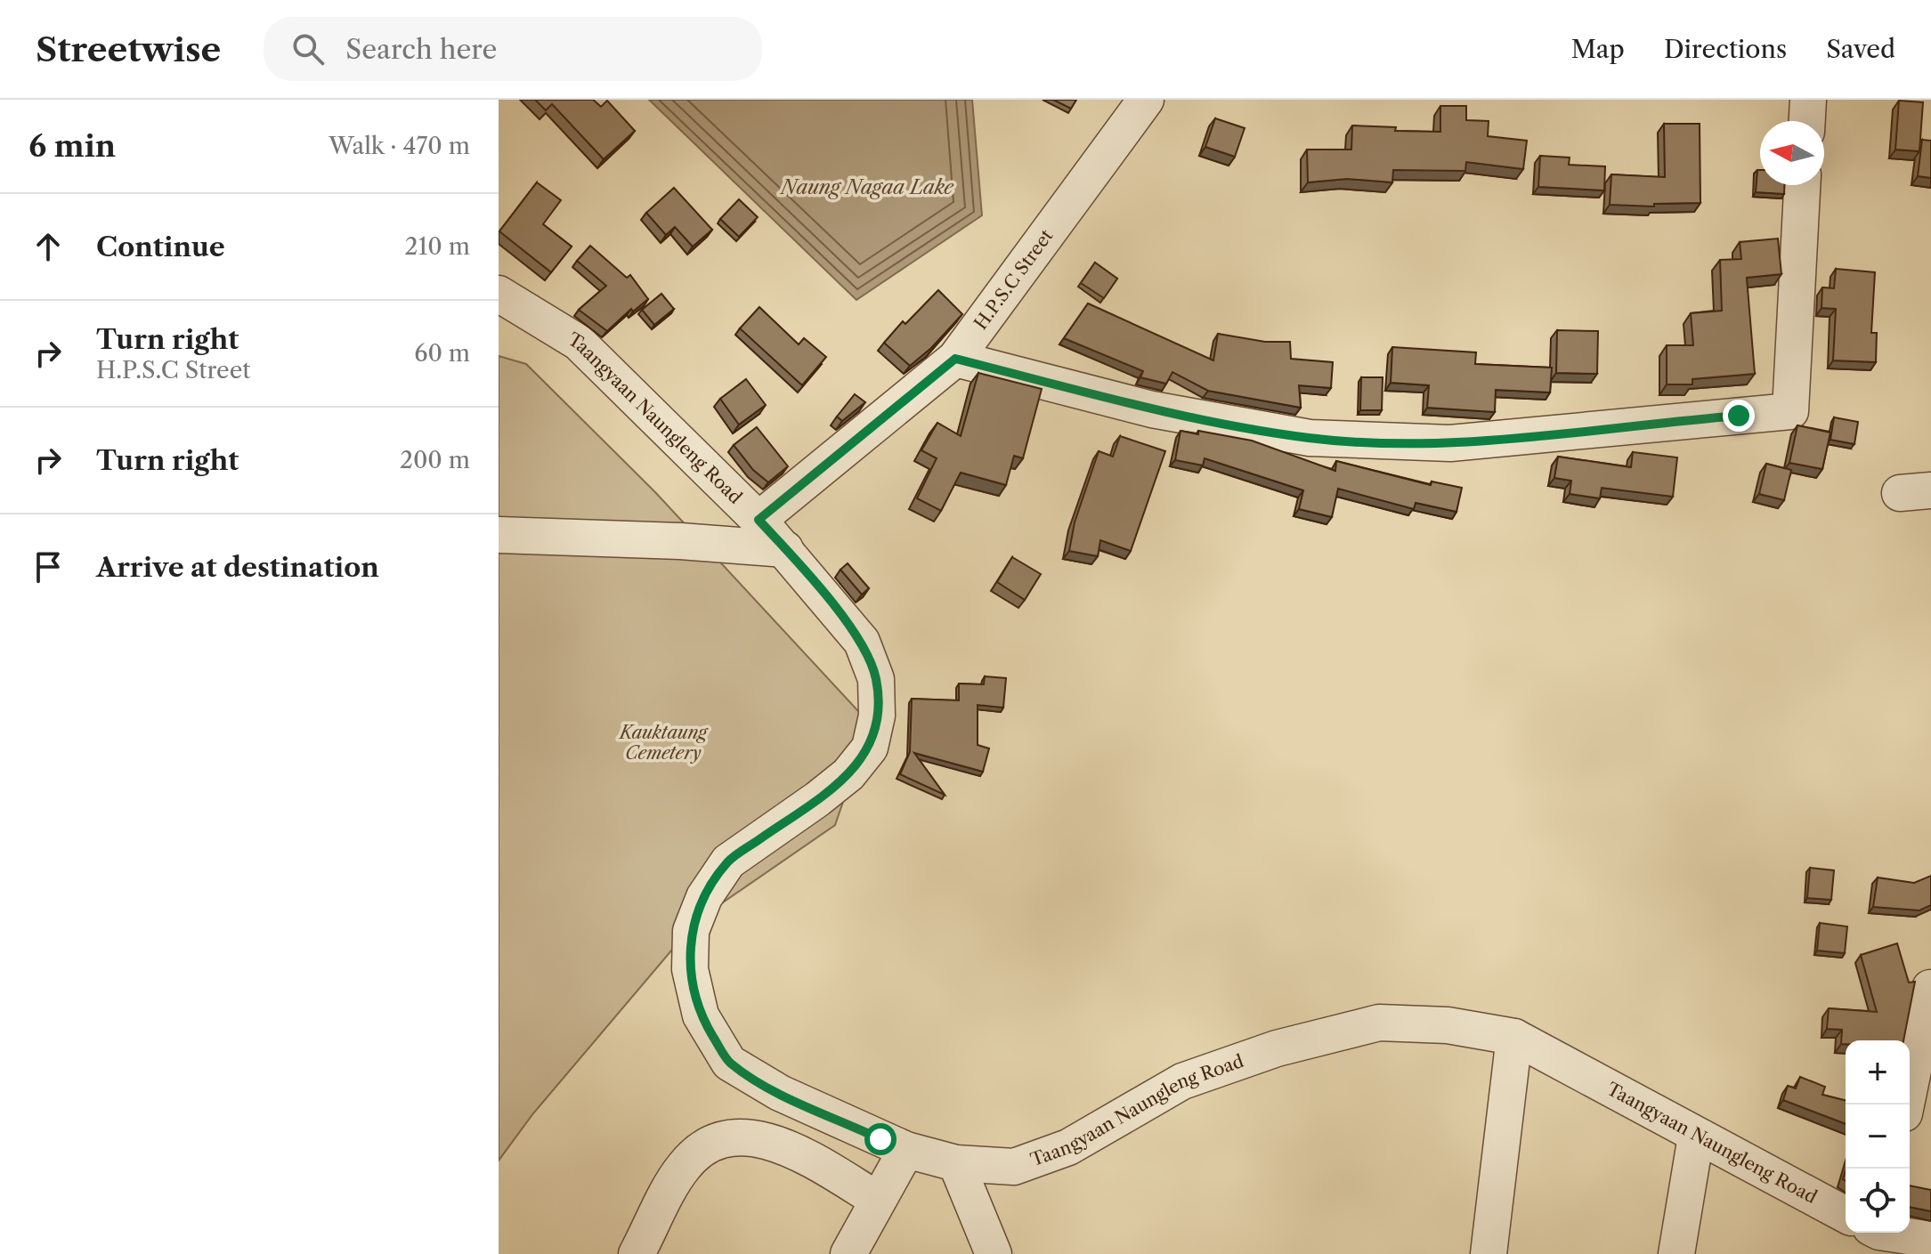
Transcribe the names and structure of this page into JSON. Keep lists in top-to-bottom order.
{
  "streets": {
    "street": ["H.P.S.C Street", "Taangyaan Naungleng Road"]
  },
  "crossings": [
    ["H.P.S.C Street", "Taangyaan Naungleng Road"]
  ],
  "water": ["Naung Nagaa Lake"],
  "parks": ["Kauktaung Cemetery"],
  "north": "left",
  "page": {
    "header": "Streetwise",
    "search": "Search here",
    "nav": ["Map", "Directions", "Saved"],
    "heading": ["6 min", "Walk · 470 m"],
    "list": [
      ["Continue", "210 m"],
      ["Turn right", "H.P.S.C Street", "60 m"],
      ["Turn right", "200 m"],
      "Arrive at destination"
    ],
    "map_buttons": ["+", "−"]
  }
}
